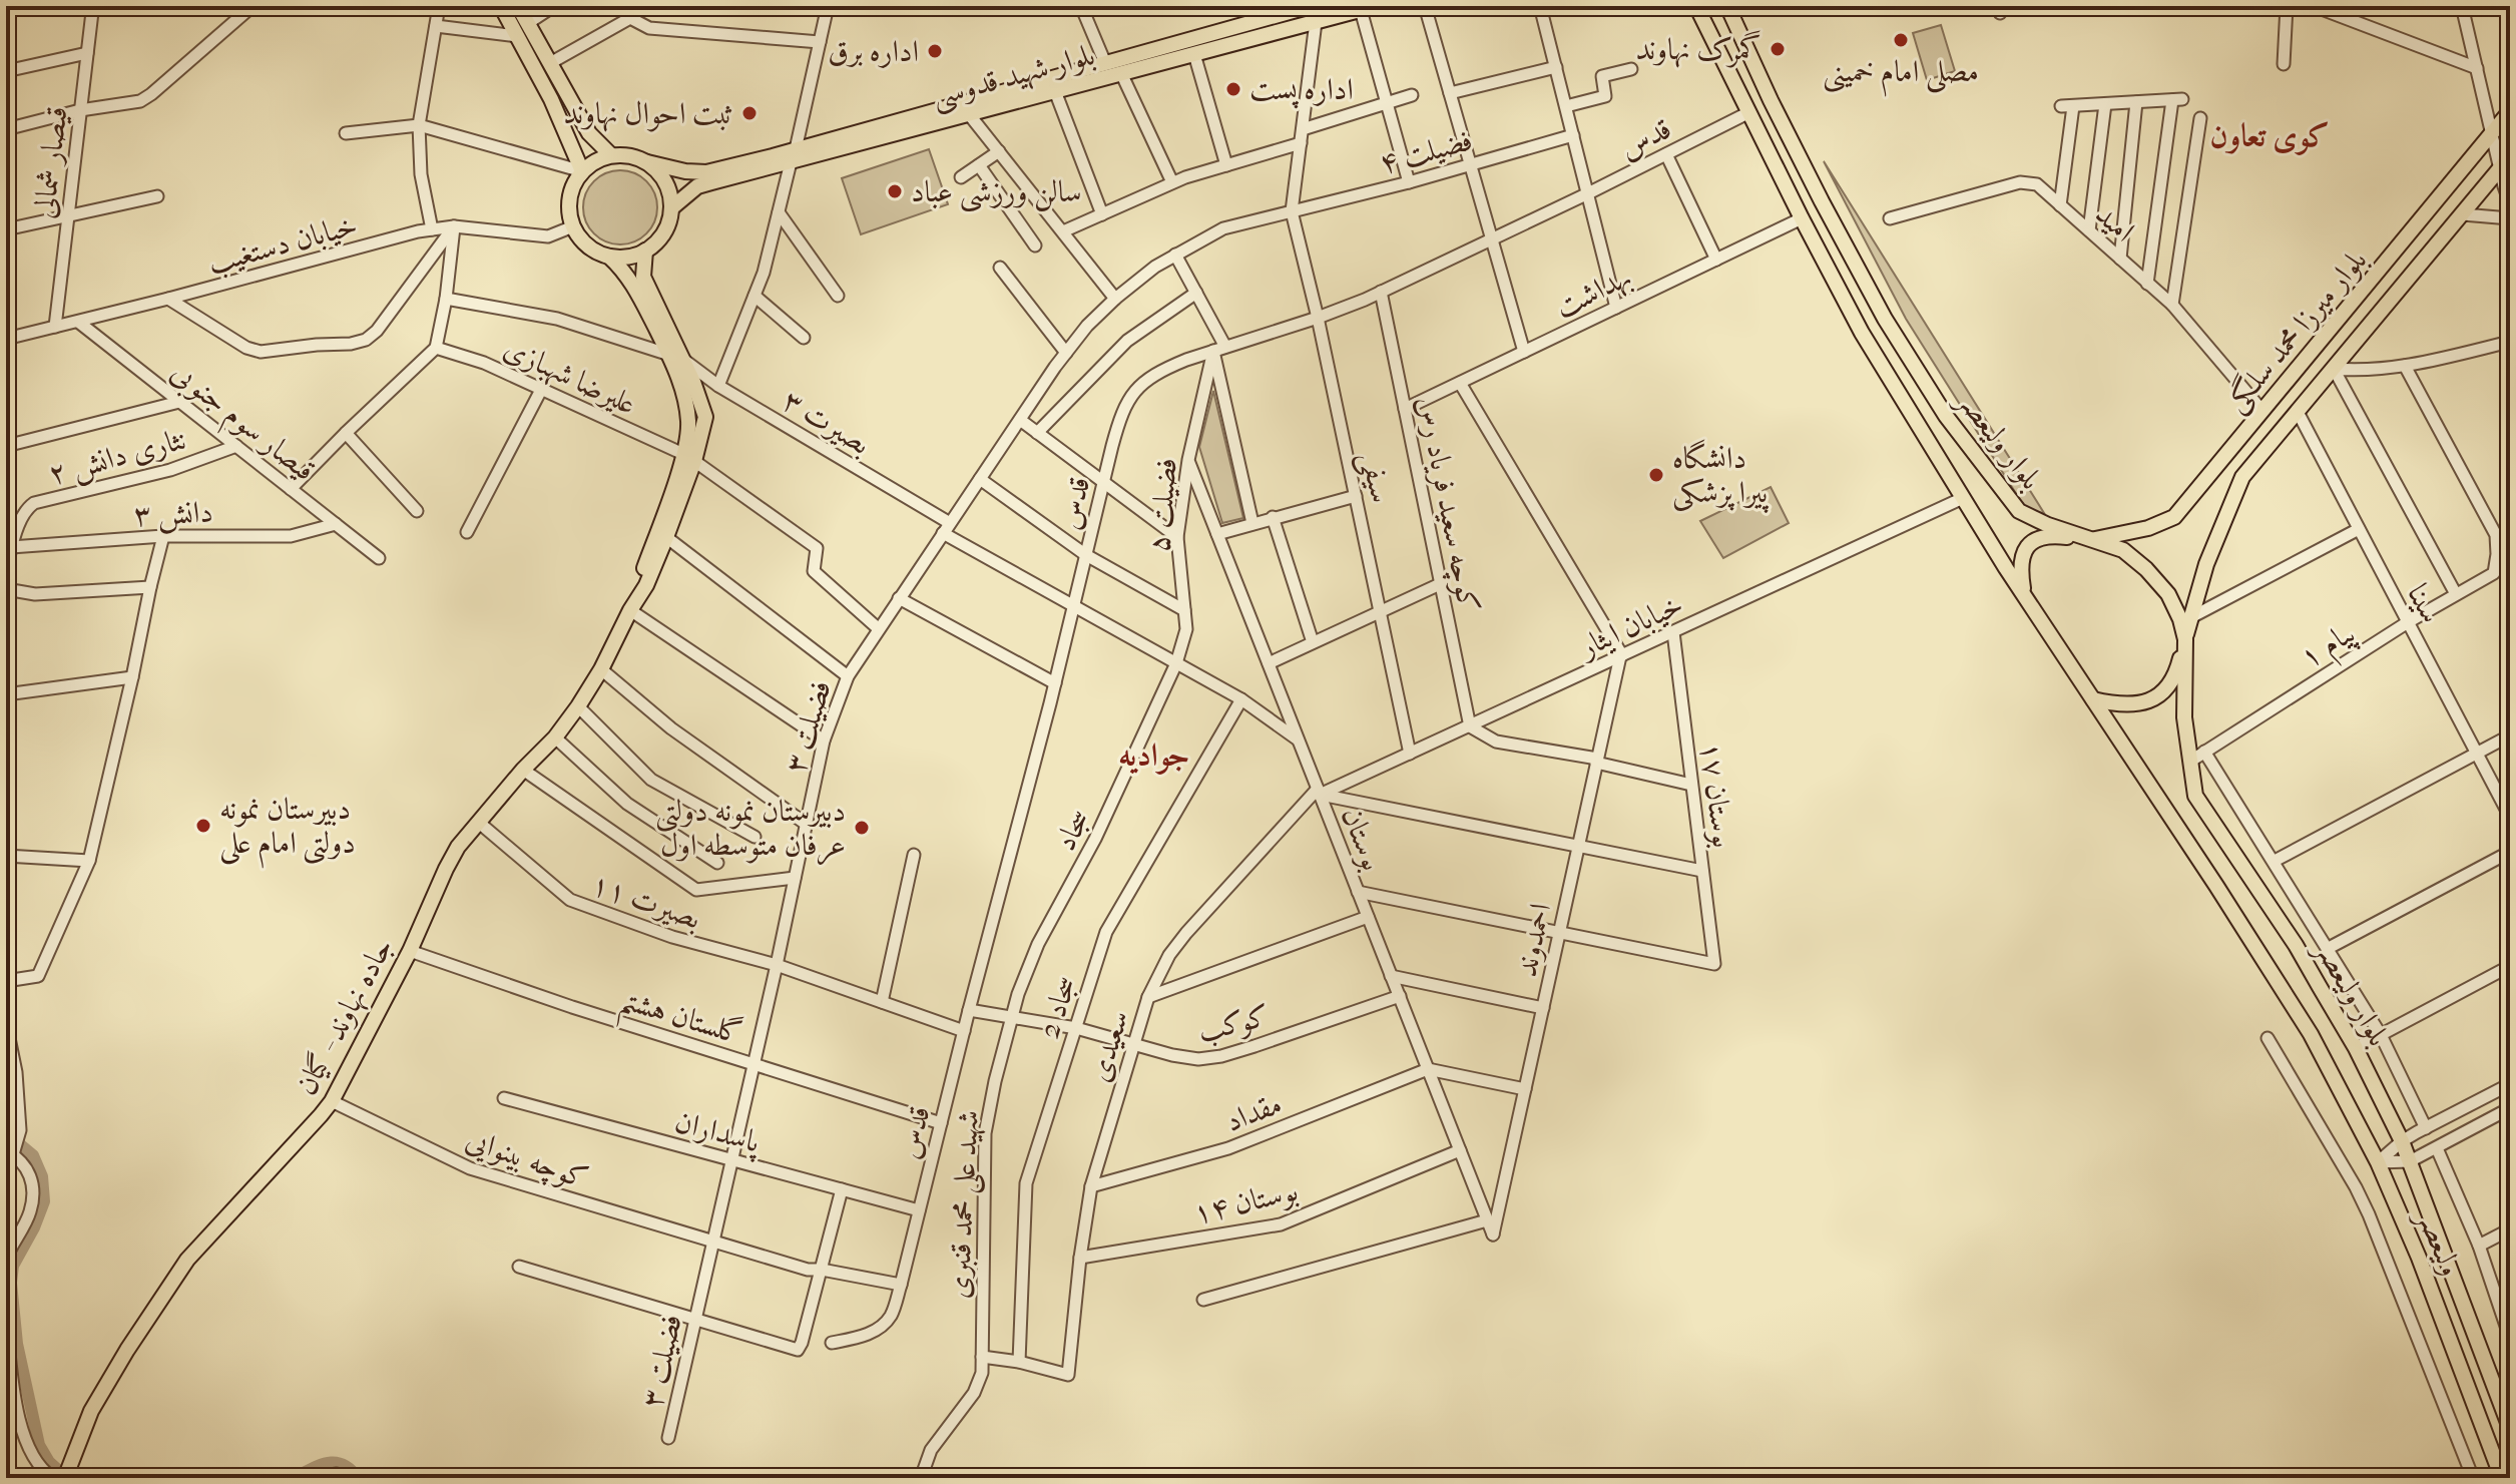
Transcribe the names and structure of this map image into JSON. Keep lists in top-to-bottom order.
{
  "streets": {
    "main road": [
      "بلوار شهید قدوسی",
      "بلوار میرزا محمد سلگی",
      "بلوار ولیعصر",
      "جاده نهاوند - گیان",
      "ولیعصر"
    ],
    "street": [
      "قدس",
      "فضیلت ۴",
      "قیصار شمالی",
      "امید",
      "خیابان دستغیب",
      "بهداشت",
      "علیرضا شهبازی",
      "قیصار سوم جنوبی",
      "بصیرت ۳",
      "نثاری دانش ۲",
      "سیفی",
      "کوچه سعید فریاد رس",
      "فضیلت ۵",
      "دانش ۳",
      "سینا",
      "خیابان ایثار",
      "پیام ۱",
      "فضیلت ۳",
      "بوستان ۱۷",
      "سجاد",
      "بوستان",
      "بصیرت ۱۱",
      "احمدوند",
      "سجاد 2",
      "گلستان هشتم",
      "کوکب",
      "سعیدی",
      "مقداد",
      "پاسداران",
      "کوچه بینوایی",
      "بوستان ۱۴",
      "شهید علی محمد قنبری"
    ]
  },
  "crossings": [
    ["بلوار شهید قدوسی", "خیابان دستغیب"],
    ["بلوار شهید قدوسی", "جاده نهاوند - گیان"],
    ["قدس", "بصیرت ۳"],
    ["قدس", "بلوار ولیعصر"],
    ["قدس", "سیفی"],
    ["قدس", "کوچه سعید فریاد رس"],
    ["قدس", "فضیلت ۵"],
    ["قدس", "بصیرت ۱۱"],
    ["قدس", "گلستان هشتم"],
    ["قدس", "کوکب"],
    ["قدس", "پاسداران"],
    ["فضیلت ۴", "سیفی"],
    ["فضیلت ۴", "فضیلت ۳"],
    ["قیصار شمالی", "خیابان دستغیب"],
    ["امید", "بلوار میرزا محمد سلگی"],
    ["خیابان دستغیب", "قیصار سوم جنوبی"],
    ["خیابان دستغیب", "جاده نهاوند - گیان"],
    ["بهداشت", "بلوار ولیعصر"],
    ["بهداشت", "کوچه سعید فریاد رس"],
    ["بلوار میرزا محمد سلگی", "بلوار ولیعصر"],
    ["بلوار میرزا محمد سلگی", "سینا"],
    ["علیرضا شهبازی", "فضیلت ۳"],
    ["علیرضا شهبازی", "جاده نهاوند - گیان"],
    ["قیصار سوم جنوبی", "نثاری دانش ۲"],
    ["قیصار سوم جنوبی", "دانش ۳"],
    ["بصیرت ۳", "فضیلت ۵"],
    ["بصیرت ۳", "فضیلت ۳"],
    ["بصیرت ۳", "سجاد"],
    ["بصیرت ۳", "بوستان"],
    ["بصیرت ۳", "سجاد 2"],
    ["بصیرت ۳", "جاده نهاوند - گیان"],
    ["بلوار ولیعصر", "خیابان ایثار"],
    ["بلوار ولیعصر", "پیام ۱"],
    ["بلوار ولیعصر", "ولیعصر"],
    ["نثاری دانش ۲", "دانش ۳"],
    ["سیفی", "خیابان ایثار"],
    ["سیفی", "فضیلت ۳"],
    ["کوچه سعید فریاد رس", "خیابان ایثار"],
    ["فضیلت ۵", "سجاد"],
    ["فضیلت ۵", "بوستان"],
    ["سینا", "پیام ۱"],
    ["خیابان ایثار", "بوستان ۱۷"],
    ["خیابان ایثار", "بوستان"],
    ["خیابان ایثار", "احمدوند"],
    ["خیابان ایثار", "سعیدی"],
    ["فضیلت ۳", "بصیرت ۱۱"],
    ["فضیلت ۳", "گلستان هشتم"],
    ["فضیلت ۳", "پاسداران"],
    ["فضیلت ۳", "کوچه بینوایی"],
    ["بوستان ۱۷", "احمدوند"],
    ["سجاد", "کوکب"],
    ["سجاد", "شهید علی محمد قنبری"],
    ["بوستان", "احمدوند"],
    ["بوستان", "کوکب"],
    ["بوستان", "سعیدی"],
    ["بوستان", "مقداد"],
    ["بوستان", "بوستان ۱۴"],
    ["بصیرت ۱۱", "جاده نهاوند - گیان"],
    ["سجاد 2", "کوکب"],
    ["سجاد 2", "سعیدی"],
    ["جاده نهاوند - گیان", "گلستان هشتم"],
    ["جاده نهاوند - گیان", "کوچه بینوایی"],
    ["کوکب", "سعیدی"],
    ["کوکب", "شهید علی محمد قنبری"],
    ["سعیدی", "مقداد"],
    ["سعیدی", "بوستان ۱۴"]
  ],
  "districts": ["کوی تعاون", "جوادیه"],
  "places": [
    "مصلی امام خمینی",
    "گمرک نهاوند",
    "اداره برق",
    "اداره پست",
    "ثبت احوال نهاوند",
    "سالن ورزشی عباد",
    "دانشگاه پیرا پزشکی",
    "دبیرستان نمونه دولتی امام علی",
    "دبیرستان نمونه دولتی عرفان متوسطه اول"
  ]
}
